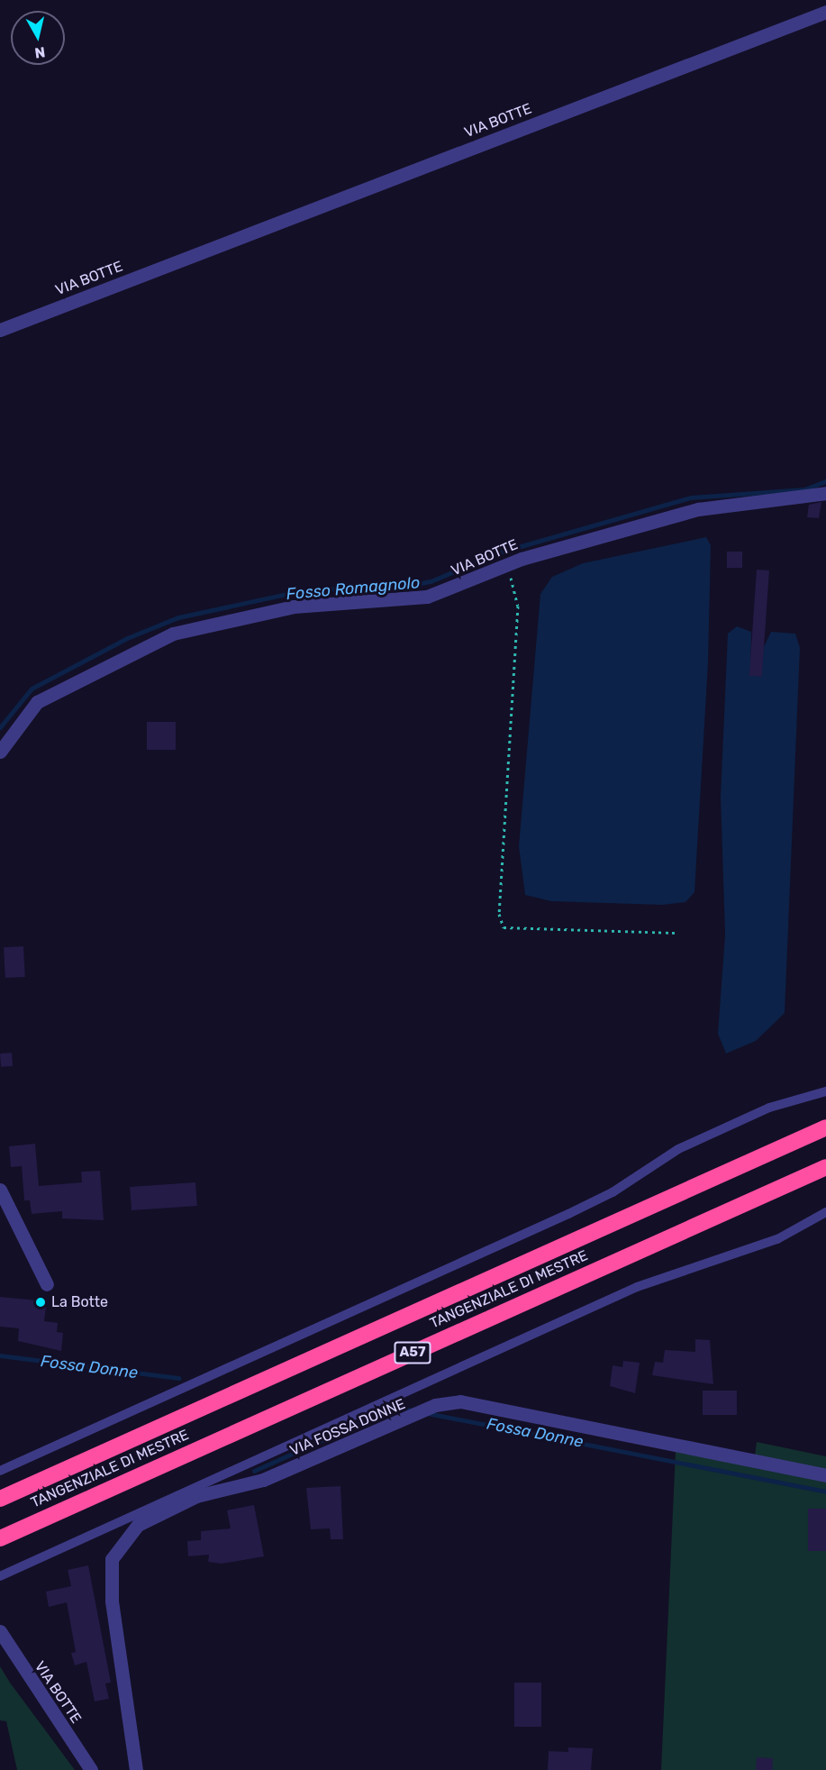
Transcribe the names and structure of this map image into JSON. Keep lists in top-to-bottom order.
{
  "streets": {
    "highway": ["TANGENZIALE DI MESTRE", "A57"],
    "street": ["VIA BOTTE", "VIA FOSSA DONNE"]
  },
  "water": ["Fosso Romagnolo", "Fossa Donne"],
  "places": ["La Botte"],
  "north": "bottom"
}
